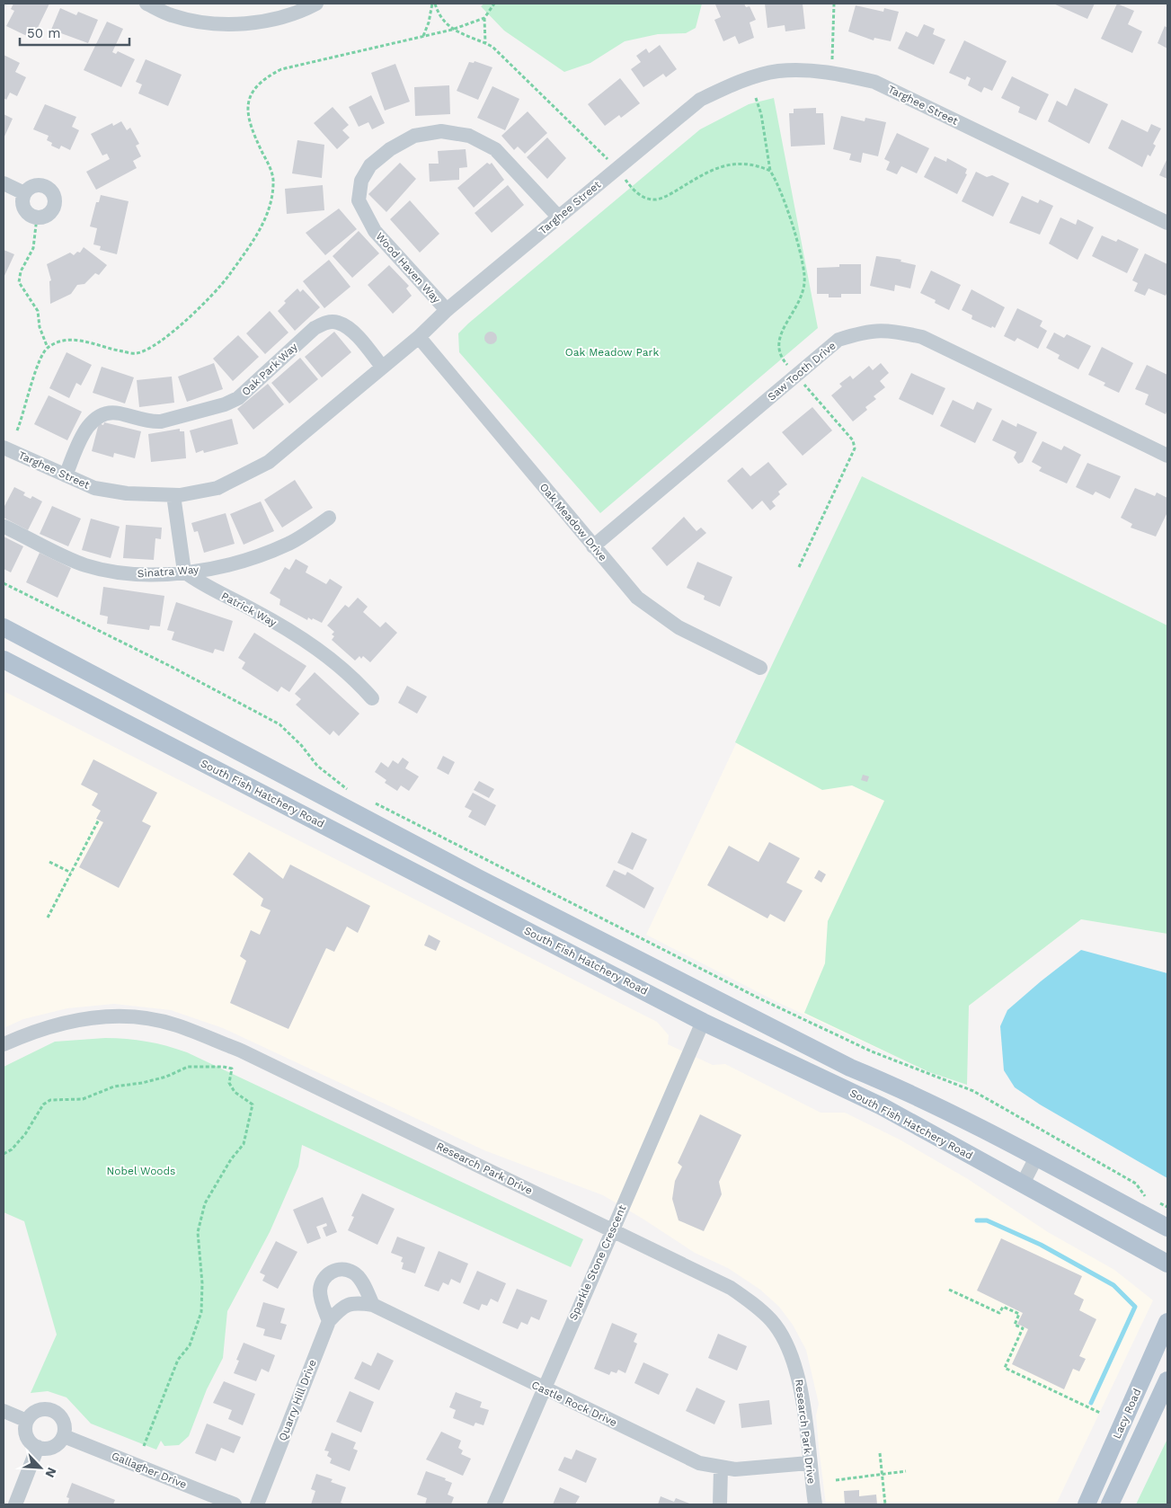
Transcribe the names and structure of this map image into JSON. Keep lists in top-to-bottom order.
{
  "streets": {
    "main road": ["South Fish Hatchery Road", "Lacy Road"],
    "street": [
      "Targhee Street",
      "Wood Haven Way",
      "Oak Park Way",
      "Saw Tooth Drive",
      "Oak Meadow Drive",
      "Sinatra Way",
      "Patrick Way",
      "Research Park Drive",
      "Sparkle Stone Crescent",
      "Quarry Hill Drive",
      "Castle Rock Drive",
      "Gallagher Drive"
    ]
  },
  "crossings": [
    ["Targhee Street", "Wood Haven Way"],
    ["Targhee Street", "Oak Park Way"],
    ["Targhee Street", "Oak Meadow Drive"],
    ["Saw Tooth Drive", "Oak Meadow Drive"],
    ["Sinatra Way", "Patrick Way"],
    ["South Fish Hatchery Road", "Sparkle Stone Crescent"],
    ["Research Park Drive", "Sparkle Stone Crescent"],
    ["Research Park Drive", "Castle Rock Drive"],
    ["Sparkle Stone Crescent", "Castle Rock Drive"],
    ["Quarry Hill Drive", "Castle Rock Drive"]
  ],
  "parks": ["Oak Meadow Park", "Nobel Woods"],
  "scale_bar": "50 m",
  "north": "bottom right"
}
